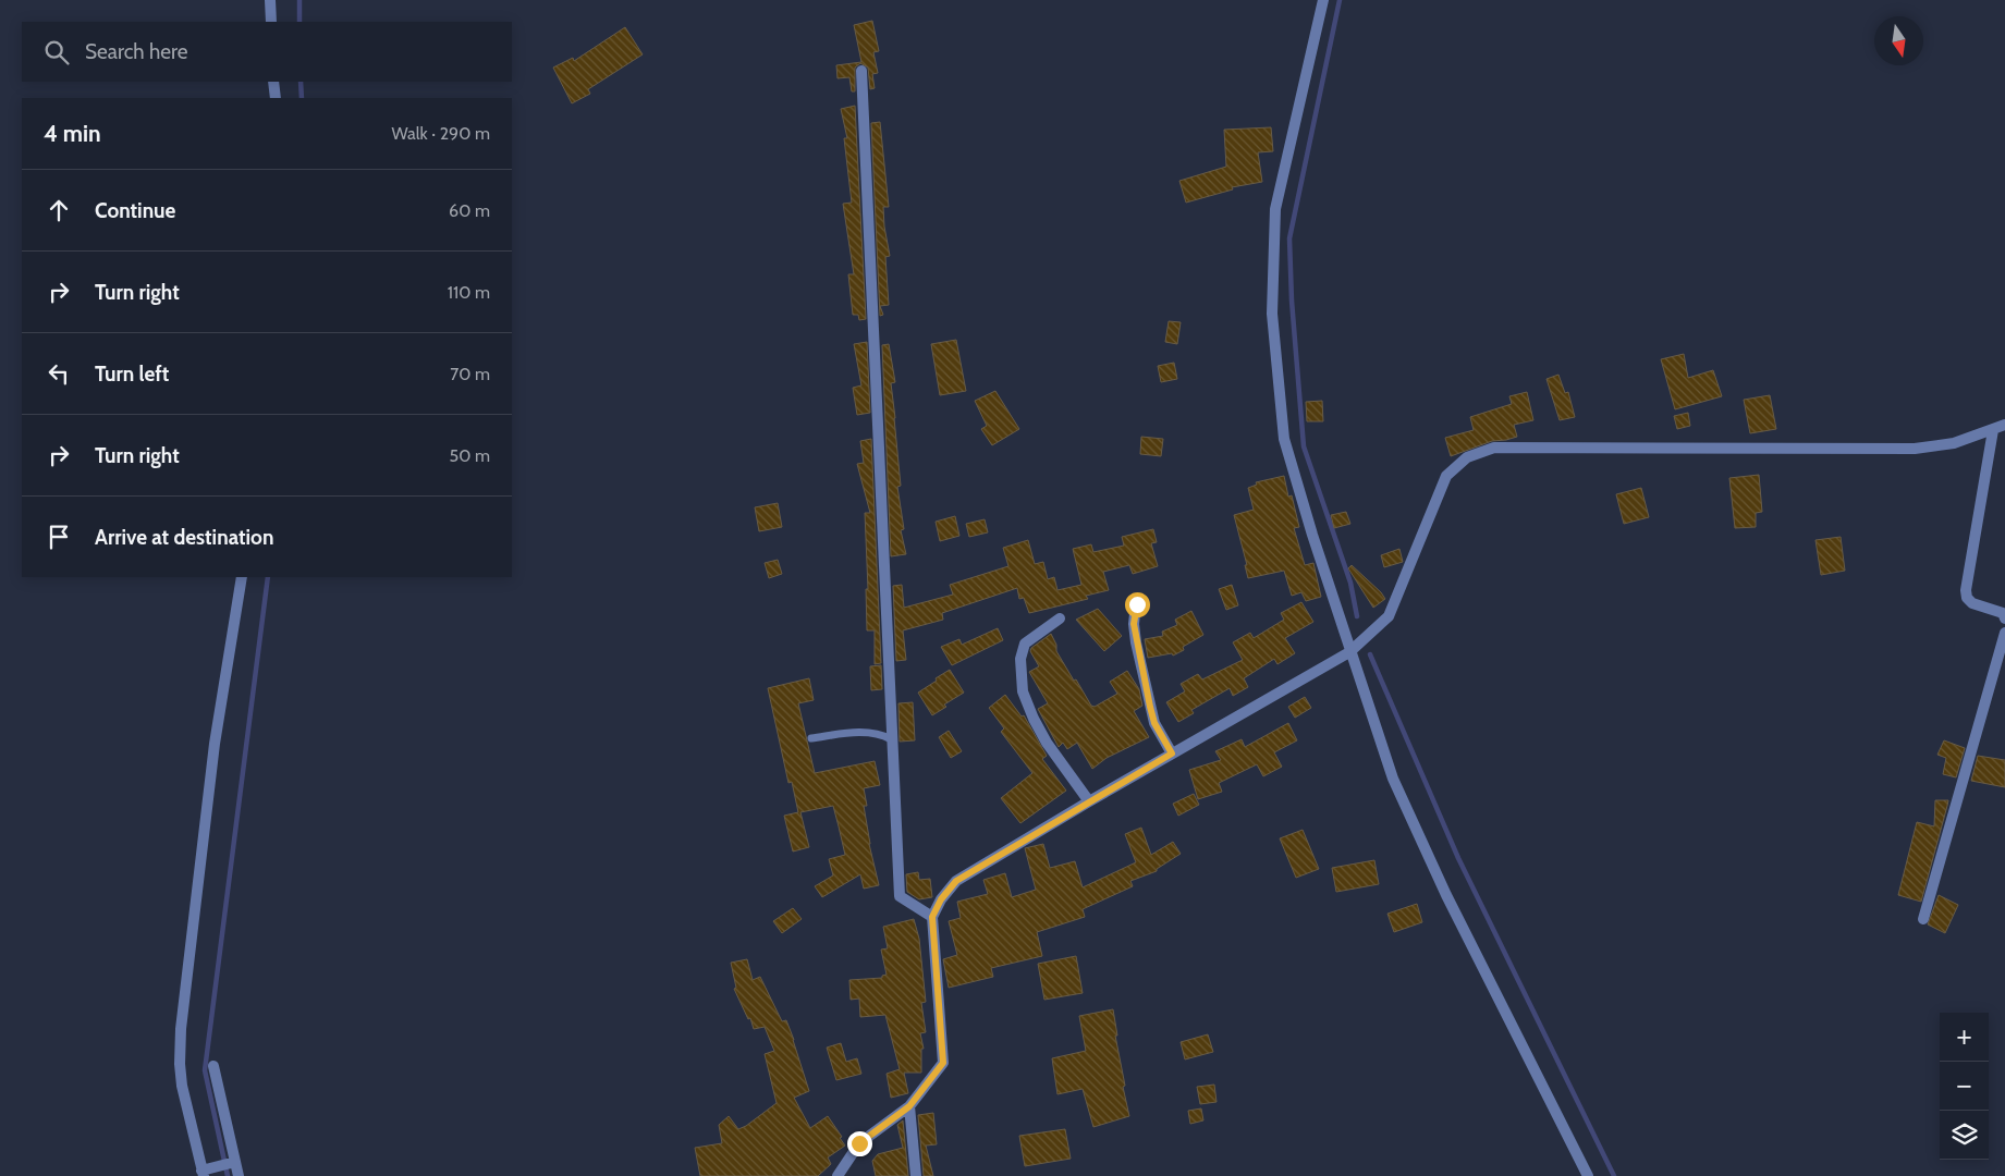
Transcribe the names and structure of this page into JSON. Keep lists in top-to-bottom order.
{
  "north": "bottom",
  "page": {
    "search": "Search here",
    "heading": ["4 min", "Walk · 290 m"],
    "list": [
      ["Continue", "60 m"],
      ["Turn right", "110 m"],
      ["Turn left", "70 m"],
      ["Turn right", "50 m"],
      "Arrive at destination"
    ],
    "map_buttons": ["+", "−"]
  }
}
